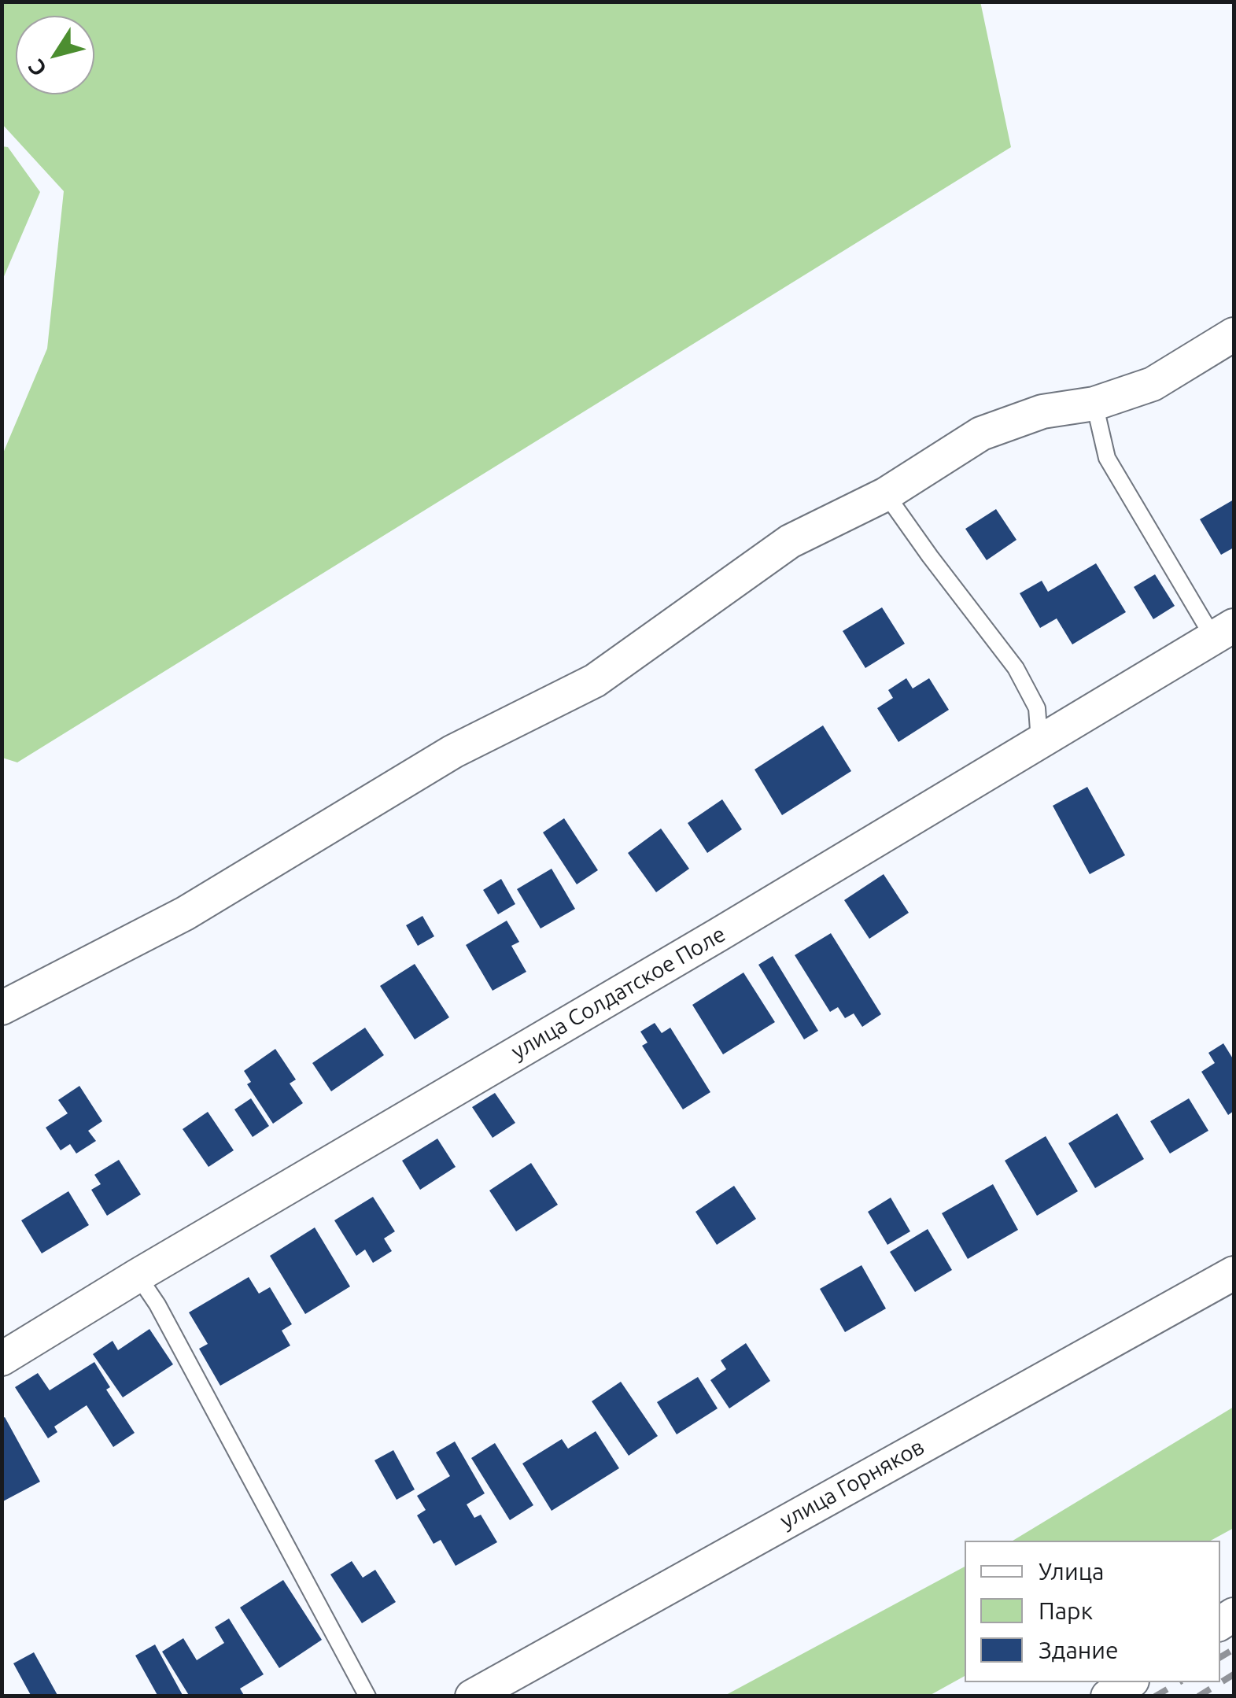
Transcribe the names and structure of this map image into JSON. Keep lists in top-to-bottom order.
{
  "streets": {
    "street": ["улица Солдатское Поле", "улица Горняков"]
  },
  "legend": ["Улица", "Парк", "Здание"],
  "north": "bottom left"
}
